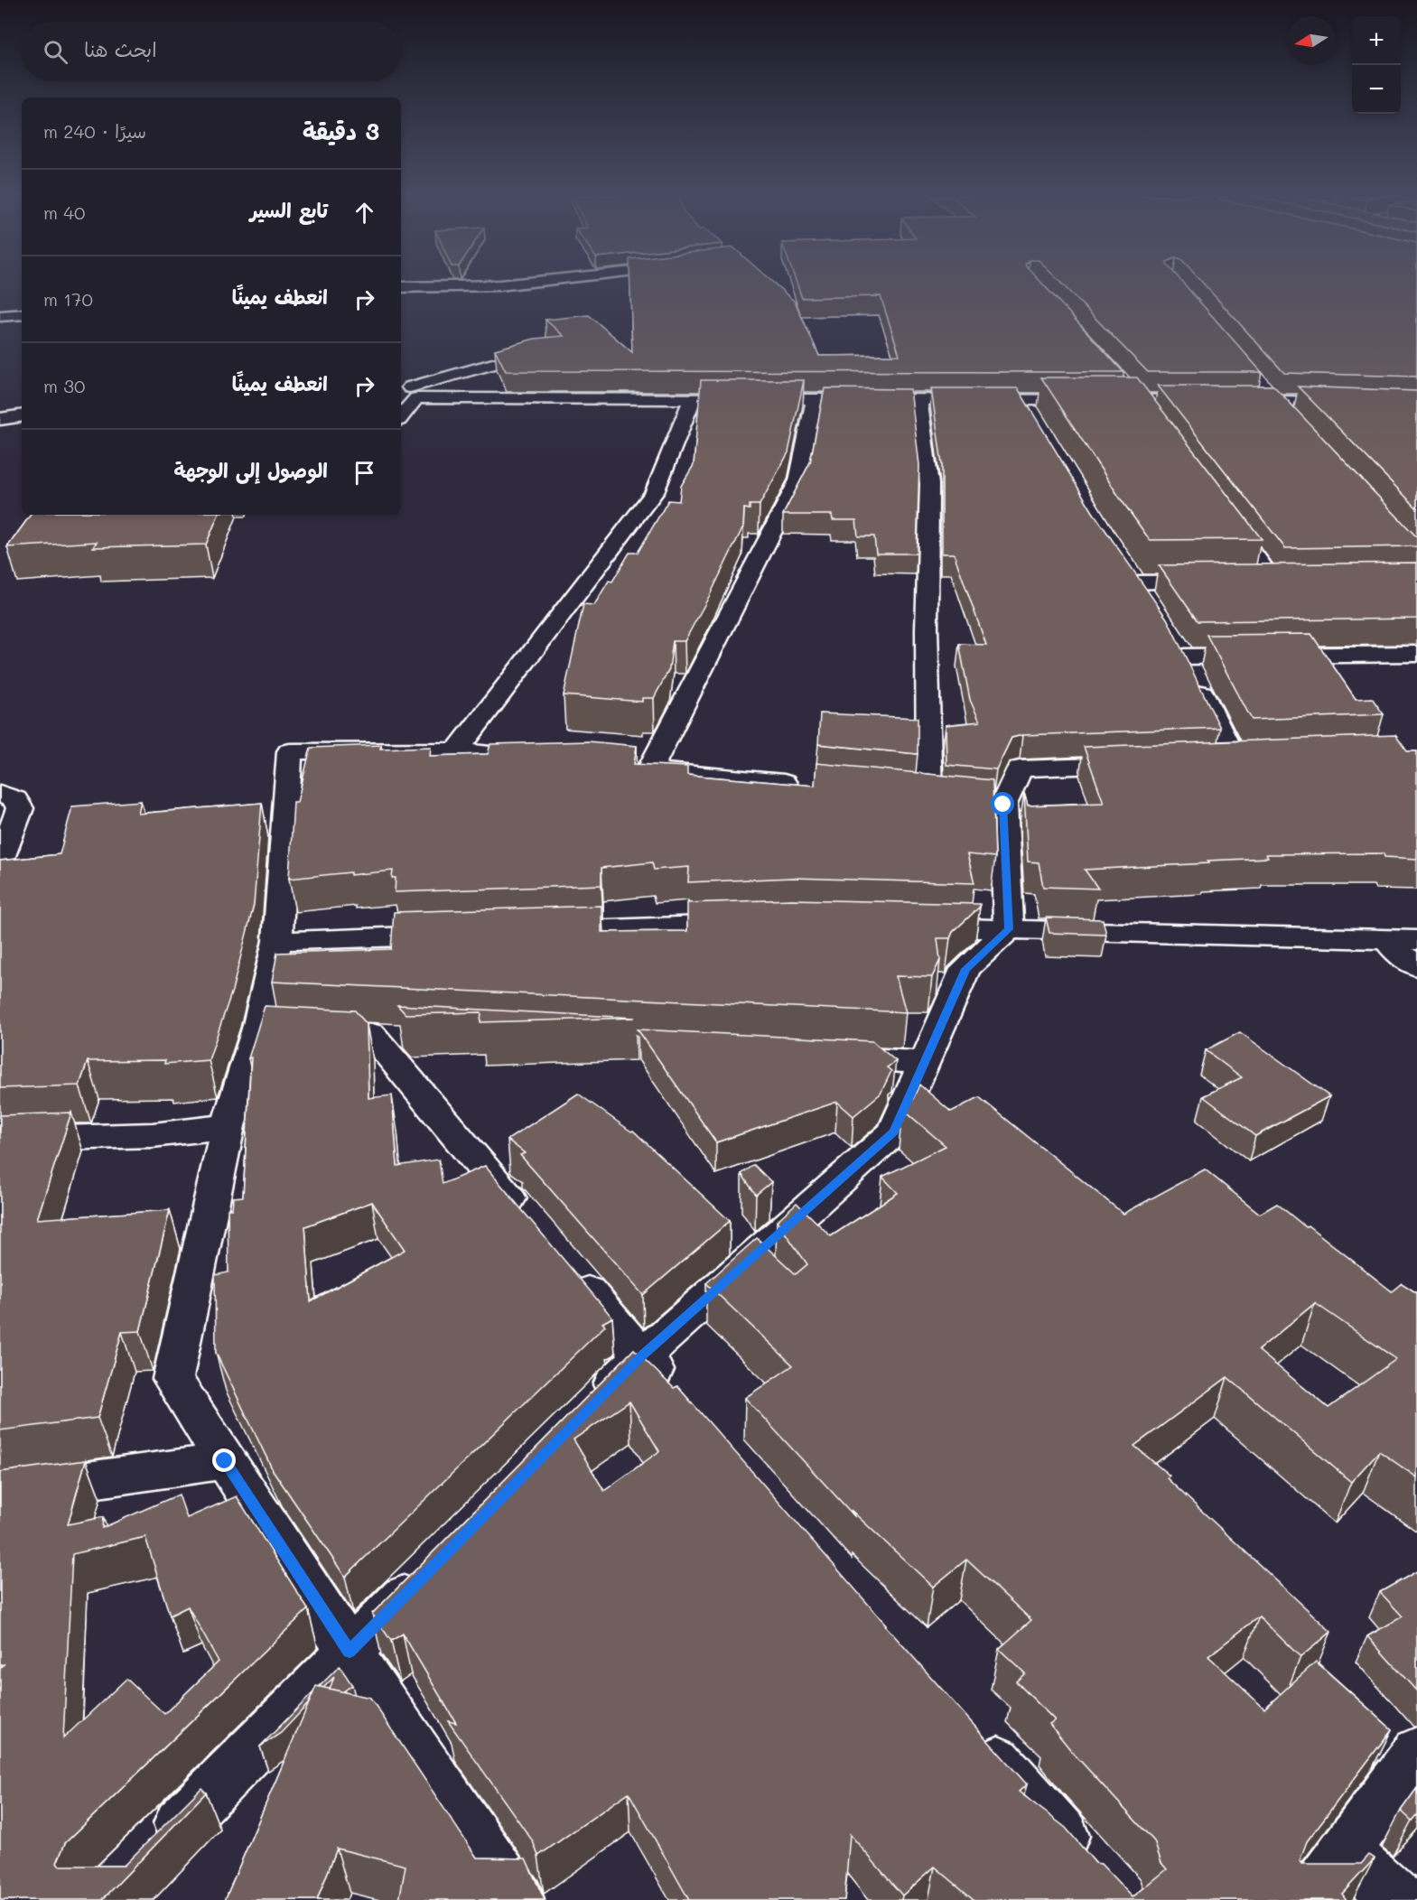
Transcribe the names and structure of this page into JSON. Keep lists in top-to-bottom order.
{
  "north": "left",
  "page": {
    "map_buttons": ["+", "−"],
    "search": "ابحث هنا",
    "heading": ["3 دقيقة", "سيرًا · 240 m"],
    "list": [
      ["تابع السير", "40 m"],
      ["انعطف يمينًا", "170 m"],
      ["انعطف يمينًا", "30 m"],
      "الوصول إلى الوجهة"
    ]
  }
}
